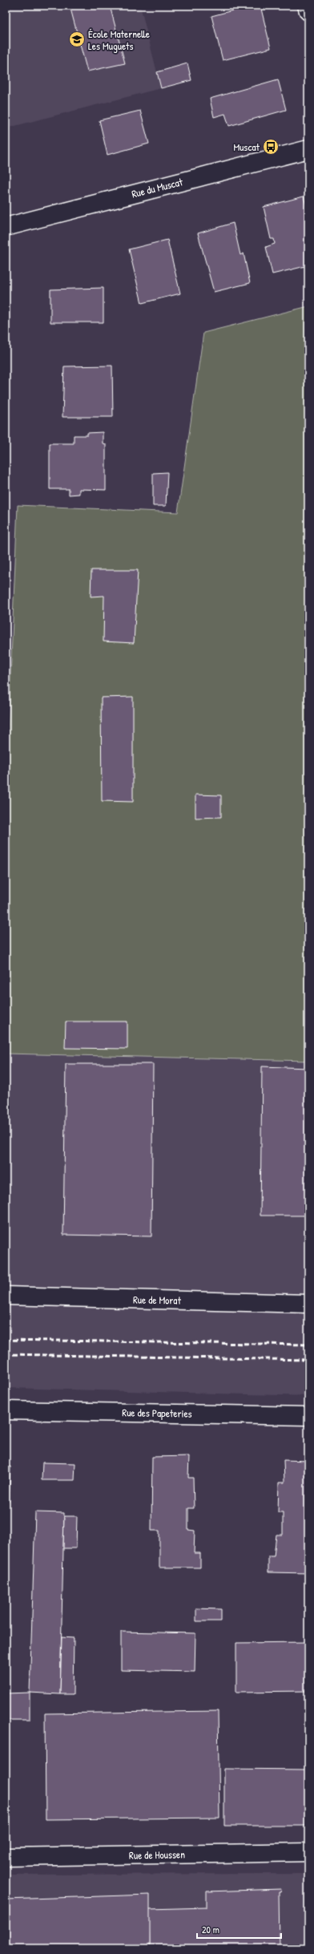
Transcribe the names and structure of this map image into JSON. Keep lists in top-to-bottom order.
{
  "streets": {
    "street": [
      "Rue du Muscat",
      "Rue de Morat",
      "Rue des Papeteries",
      "Rue de Houssen"
    ]
  },
  "places": {
    "school or university": ["École Maternelle Les Muguets"],
    "bus stop": ["Muscat"]
  },
  "scale_bar": "20 m"
}
